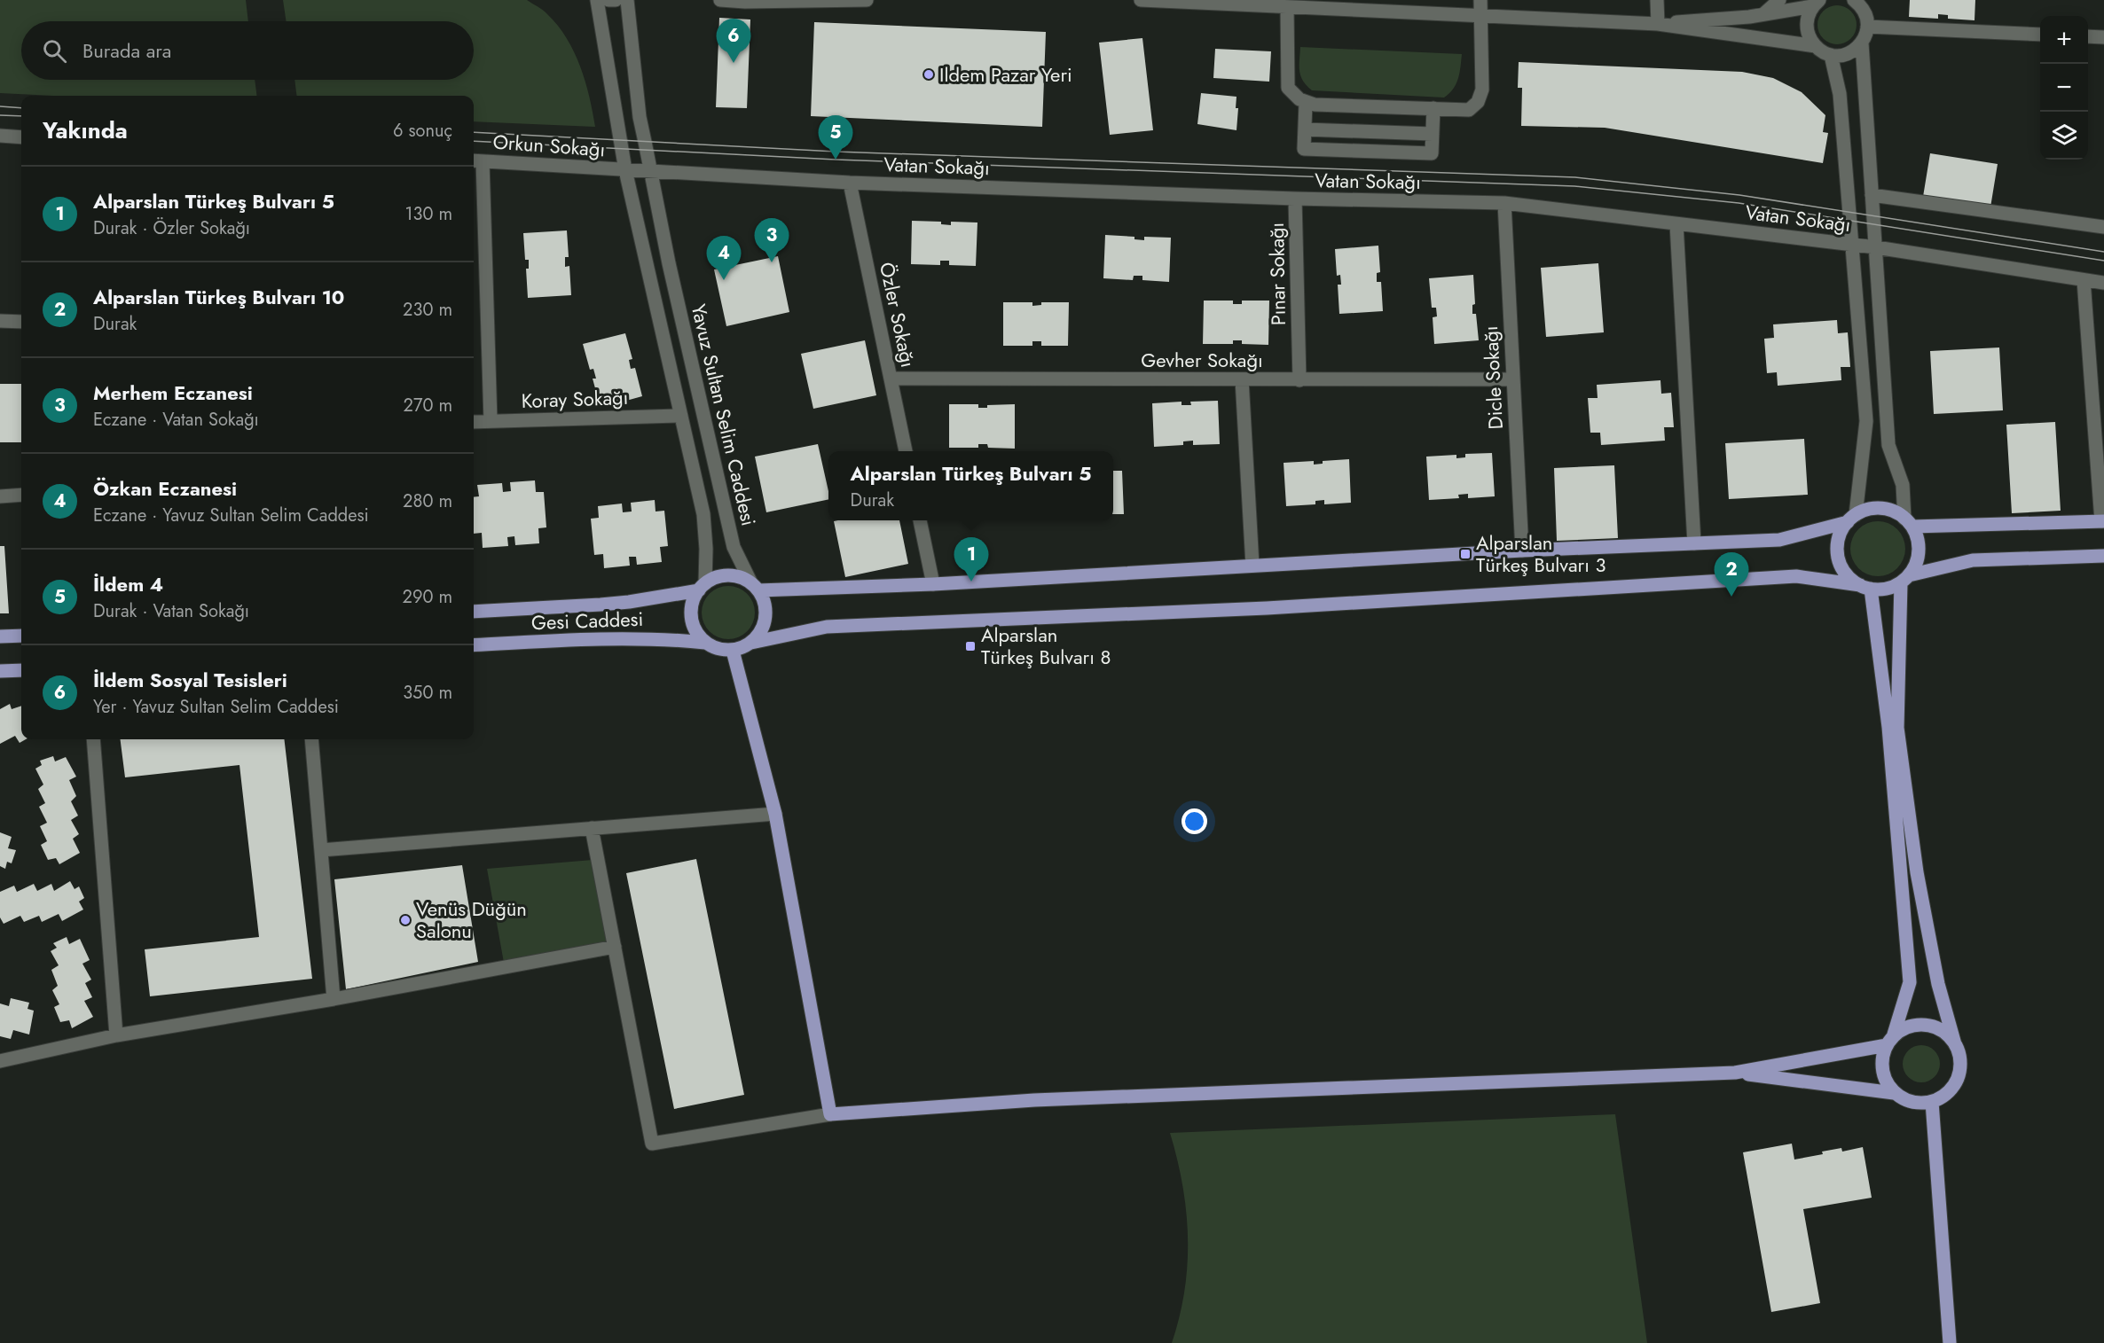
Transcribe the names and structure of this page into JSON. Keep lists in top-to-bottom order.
{
  "streets": {
    "main road": ["Gesi Caddesi"],
    "street": [
      "Orkun Sokağı",
      "Vatan Sokağı",
      "Pınar Sokağı",
      "Özler Sokağı",
      "Gevher Sokağı",
      "Dicle Sokağı",
      "Koray Sokağı",
      "Yavuz Sultan Selim Caddesi"
    ]
  },
  "crossings": [
    ["Orkun Sokağı", "Vatan Sokağı"],
    ["Orkun Sokağı", "Yavuz Sultan Selim Caddesi"],
    ["Vatan Sokağı", "Pınar Sokağı"],
    ["Vatan Sokağı", "Özler Sokağı"],
    ["Vatan Sokağı", "Dicle Sokağı"],
    ["Vatan Sokağı", "Yavuz Sultan Selim Caddesi"],
    ["Pınar Sokağı", "Gevher Sokağı"],
    ["Özler Sokağı", "Gevher Sokağı"],
    ["Gevher Sokağı", "Dicle Sokağı"],
    ["Koray Sokağı", "Yavuz Sultan Selim Caddesi"],
    ["Yavuz Sultan Selim Caddesi", "Gesi Caddesi"]
  ],
  "places": {
    "other": ["Ildem Pazar Yeri", "Venüs Düğün Salonu"],
    "transit": ["Alparslan Türkeş Bulvarı 3", "Alparslan Türkeş Bulvarı 8"]
  },
  "page": {
    "map_buttons": ["+", "−"],
    "pins": [
      "6",
      "5",
      "3",
      "4",
      "1",
      "2"
    ],
    "search": "Burada ara",
    "heading": ["Yakında", "6 sonuç"],
    "list": [
      {
        "mark": "1",
        "name": "Alparslan Türkeş Bulvarı 5",
        "note": "Durak · Özler Sokağı",
        "value": "130 m"
      },
      {
        "mark": "2",
        "name": "Alparslan Türkeş Bulvarı 10",
        "note": "Durak",
        "value": "230 m"
      },
      {
        "mark": "3",
        "name": "Merhem Eczanesi",
        "note": "Eczane · Vatan Sokağı",
        "value": "270 m"
      },
      {
        "mark": "4",
        "name": "Özkan Eczanesi",
        "note": "Eczane · Yavuz Sultan Selim Caddesi",
        "value": "280 m"
      },
      {
        "mark": "5",
        "name": "İldem 4",
        "note": "Durak · Vatan Sokağı",
        "value": "290 m"
      },
      {
        "mark": "6",
        "name": "İldem Sosyal Tesisleri",
        "note": "Yer · Yavuz Sultan Selim Caddesi",
        "value": "350 m"
      }
    ],
    "popup": ["Alparslan Türkeş Bulvarı 5", "Durak"]
  }
}
